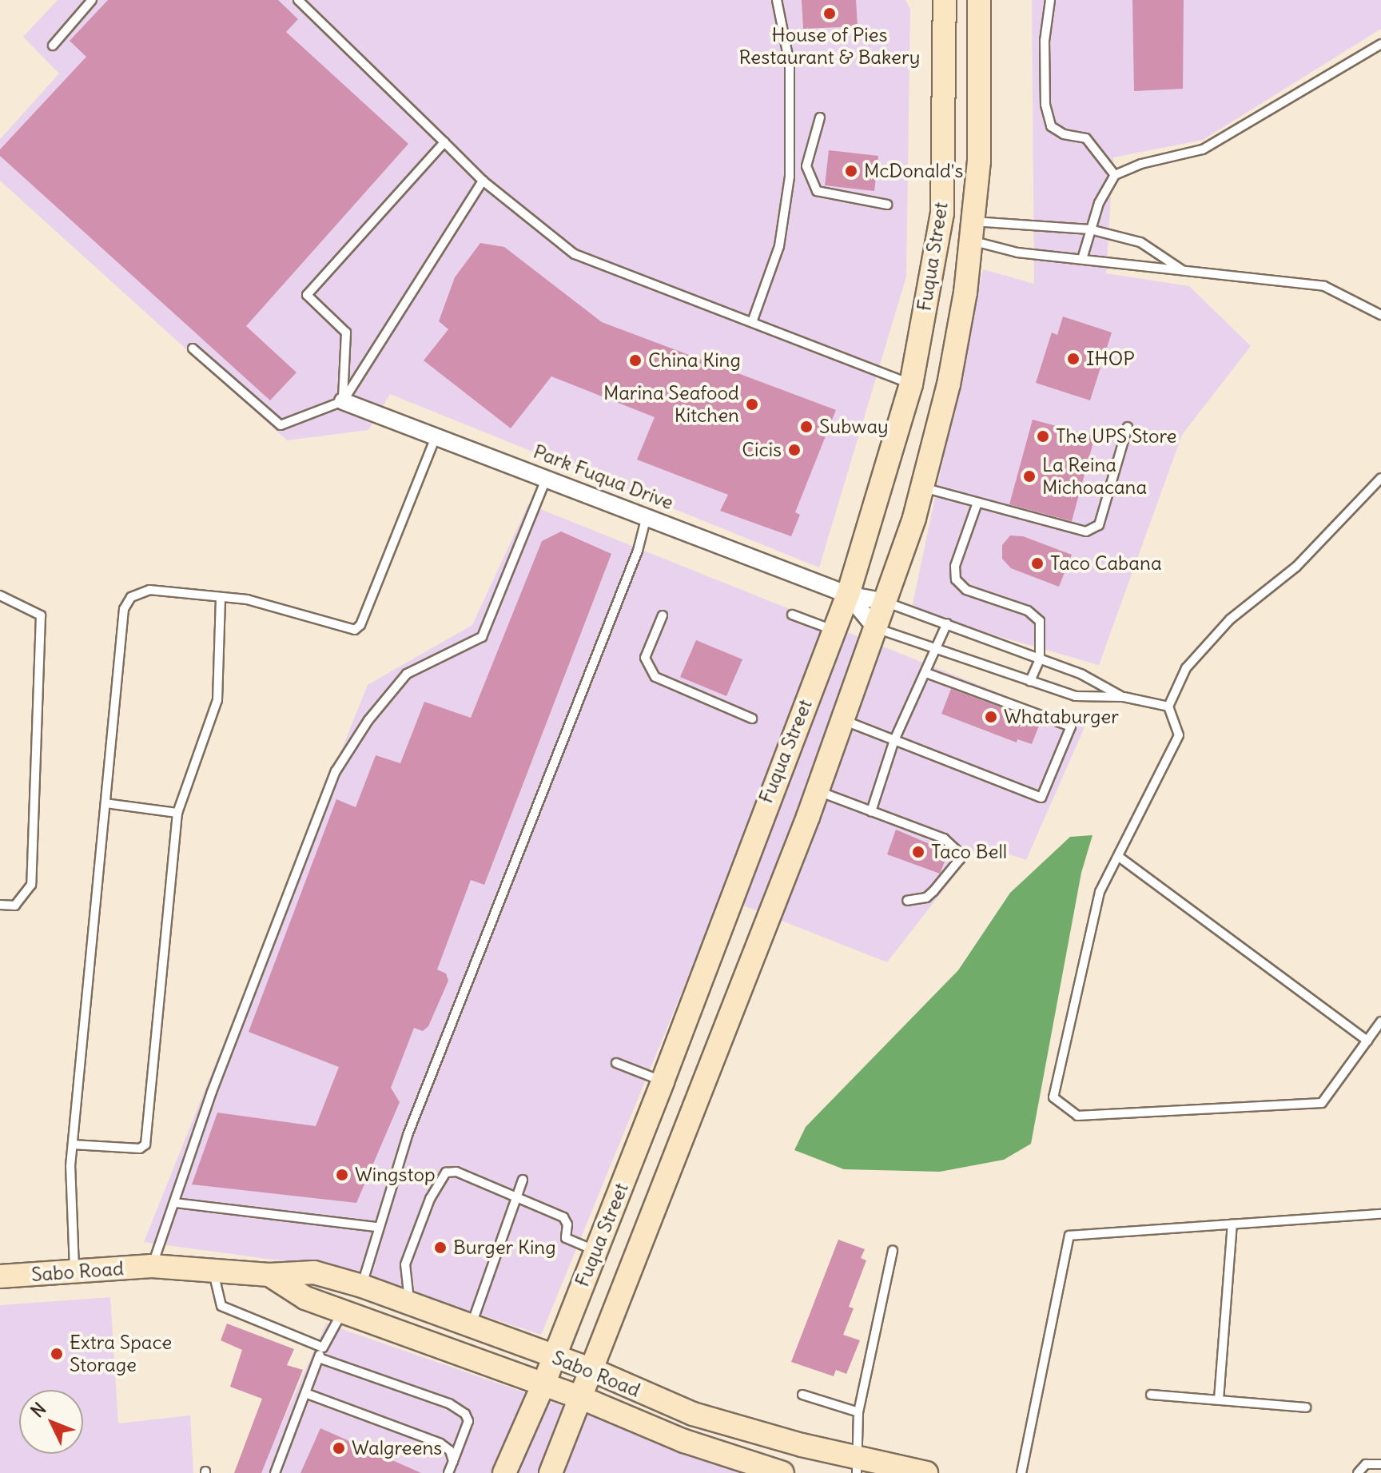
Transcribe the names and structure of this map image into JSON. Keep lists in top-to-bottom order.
{
  "streets": {
    "main road": ["Fuqua Street", "Sabo Road"],
    "street": ["Park Fuqua Drive"]
  },
  "crossings": [
    ["Fuqua Street", "Park Fuqua Drive"],
    ["Fuqua Street", "Sabo Road"]
  ],
  "places": [
    "House of Pies Restaurant & Bakery",
    "McDonald's",
    "IHOP",
    "China King",
    "Marina Seafood Kitchen",
    "Subway",
    "The UPS Store",
    "Cicis",
    "La Reina Michoacana",
    "Taco Cabana",
    "Whataburger",
    "Taco Bell",
    "Wingstop",
    "Burger King",
    "Extra Space Storage",
    "Walgreens"
  ],
  "north": "top left"
}
